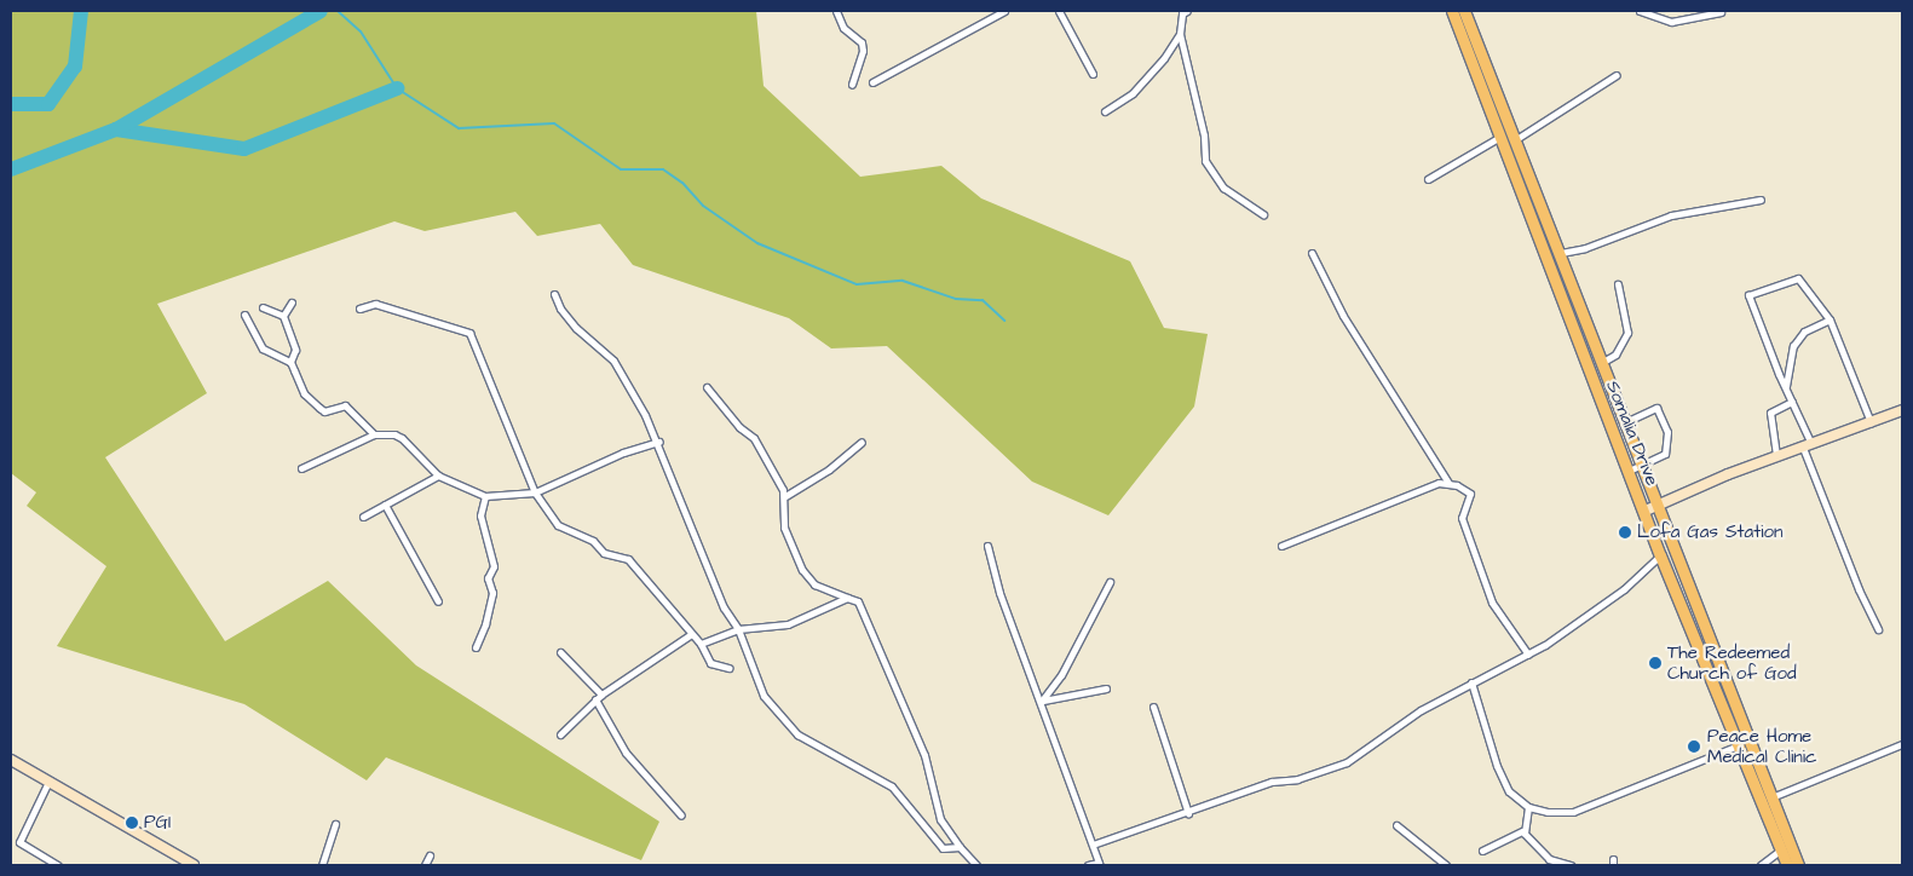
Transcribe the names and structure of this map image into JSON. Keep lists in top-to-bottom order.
{
  "streets": {
    "main road": ["Somalia Drive"]
  },
  "places": [
    "Lofa Gas Station",
    "The Redeemed Church of God",
    "Peace Home Medical Clinic",
    "PGI"
  ]
}
